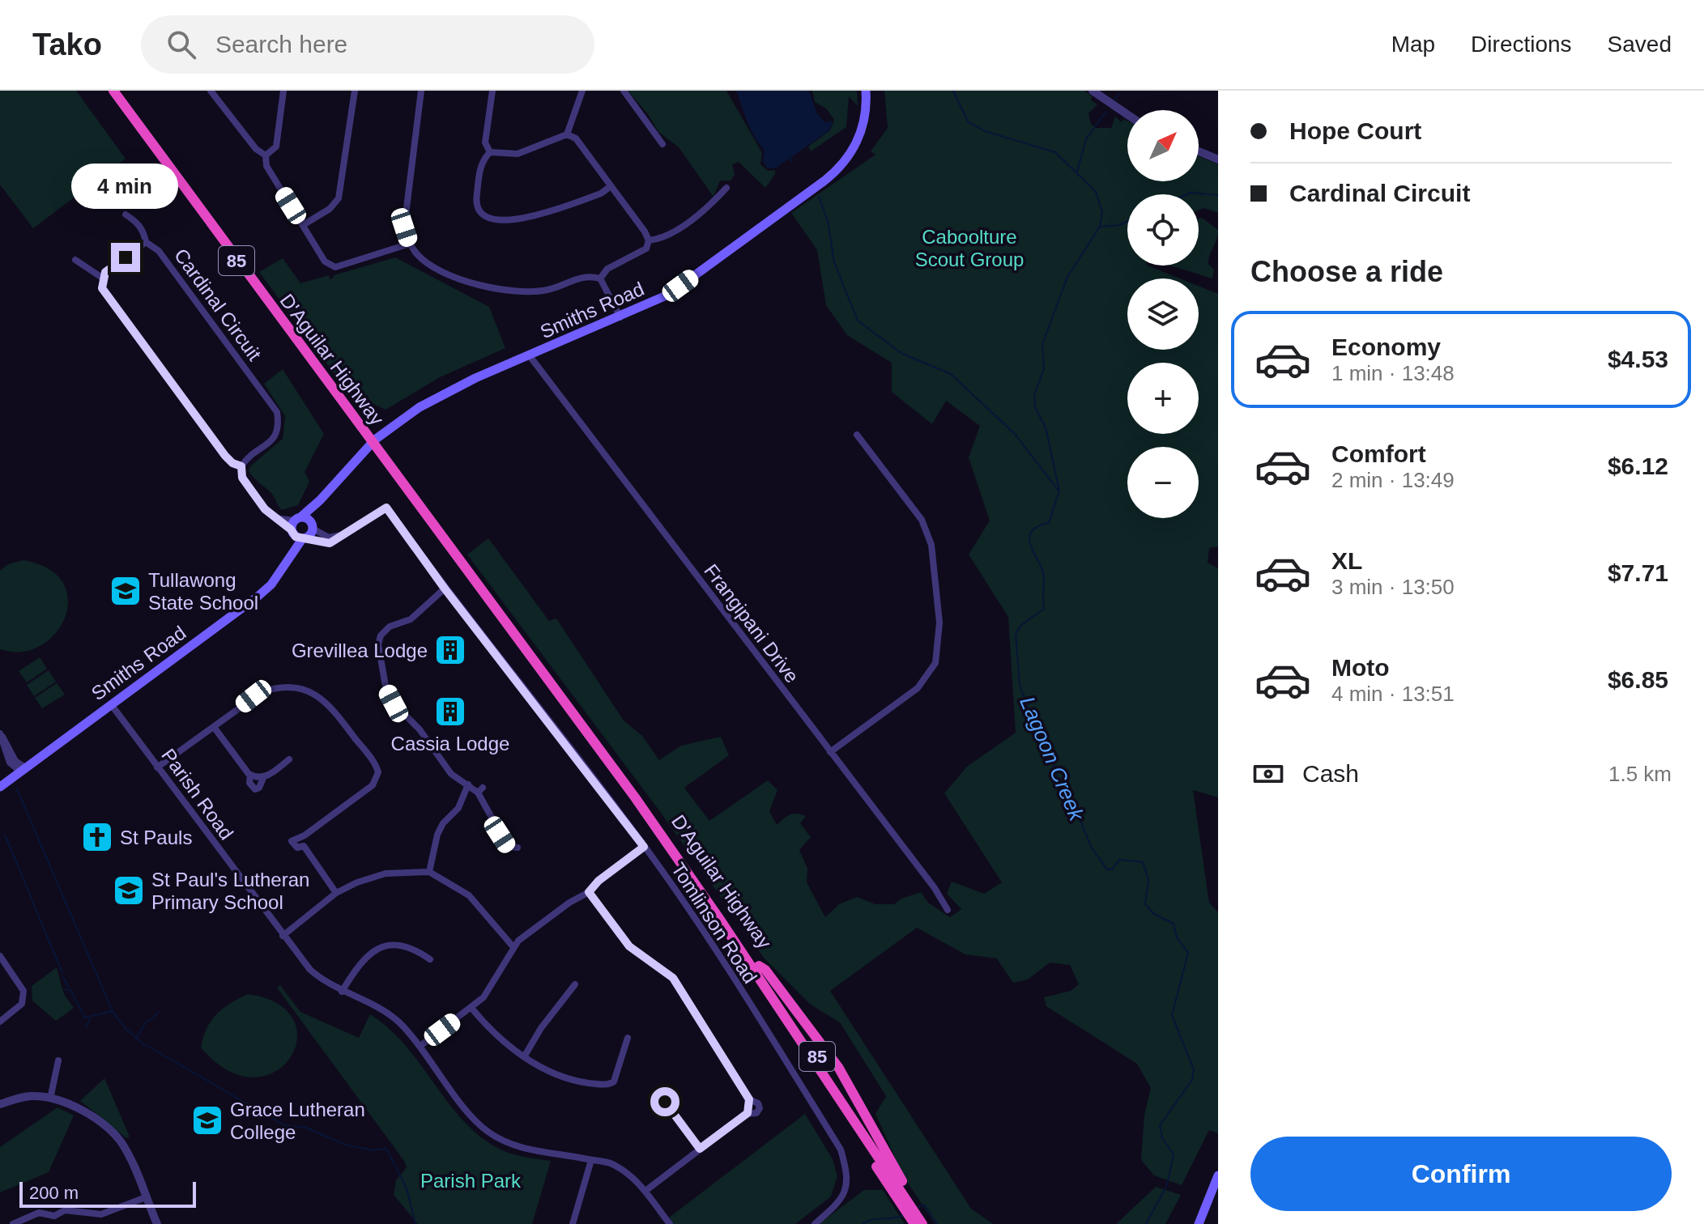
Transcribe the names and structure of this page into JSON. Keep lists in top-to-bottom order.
{
  "streets": {
    "highway": ["85", "D'Aguilar Highway"],
    "main road": ["Smiths Road"],
    "street": [
      "Cardinal Circuit",
      "Frangipani Drive",
      "Parish Road",
      "Tomlinson Road"
    ]
  },
  "crossings": [
    ["Smiths Road", "Frangipani Drive"],
    ["Smiths Road", "Parish Road"],
    ["Smiths Road", "Tomlinson Road"]
  ],
  "water": ["Lagoon Creek"],
  "parks": ["Caboolture Scout Group", "Parish Park"],
  "places": {
    "school or university": ["Tullawong State School", "St Paul's Lutheran Primary School", "Grace Lutheran College"],
    "building": ["Grevillea Lodge", "Cassia Lodge"],
    "church": ["St Pauls"]
  },
  "scale_bar": "200 m",
  "north": "top right",
  "page": {
    "header": "Tako",
    "search": "Search here",
    "nav": ["Map", "Directions", "Saved"],
    "banner": ["Hope Court", "Cardinal Circuit"],
    "map_buttons": ["+", "−"],
    "bubble": "4 min",
    "heading": "Choose a ride",
    "list": [
      {
        "name": "Economy",
        "note": "1 min · 13:48",
        "value": "$4.53"
      },
      {
        "name": "Comfort",
        "note": "2 min · 13:49",
        "value": "$6.12"
      },
      {
        "name": "XL",
        "note": "3 min · 13:50",
        "value": "$7.71"
      },
      {
        "name": "Moto",
        "note": "4 min · 13:51",
        "value": "$6.85"
      }
    ],
    "pay": ["Cash", "1.5 km"],
    "buttons": "Confirm",
    "scale": "200 m"
  }
}
